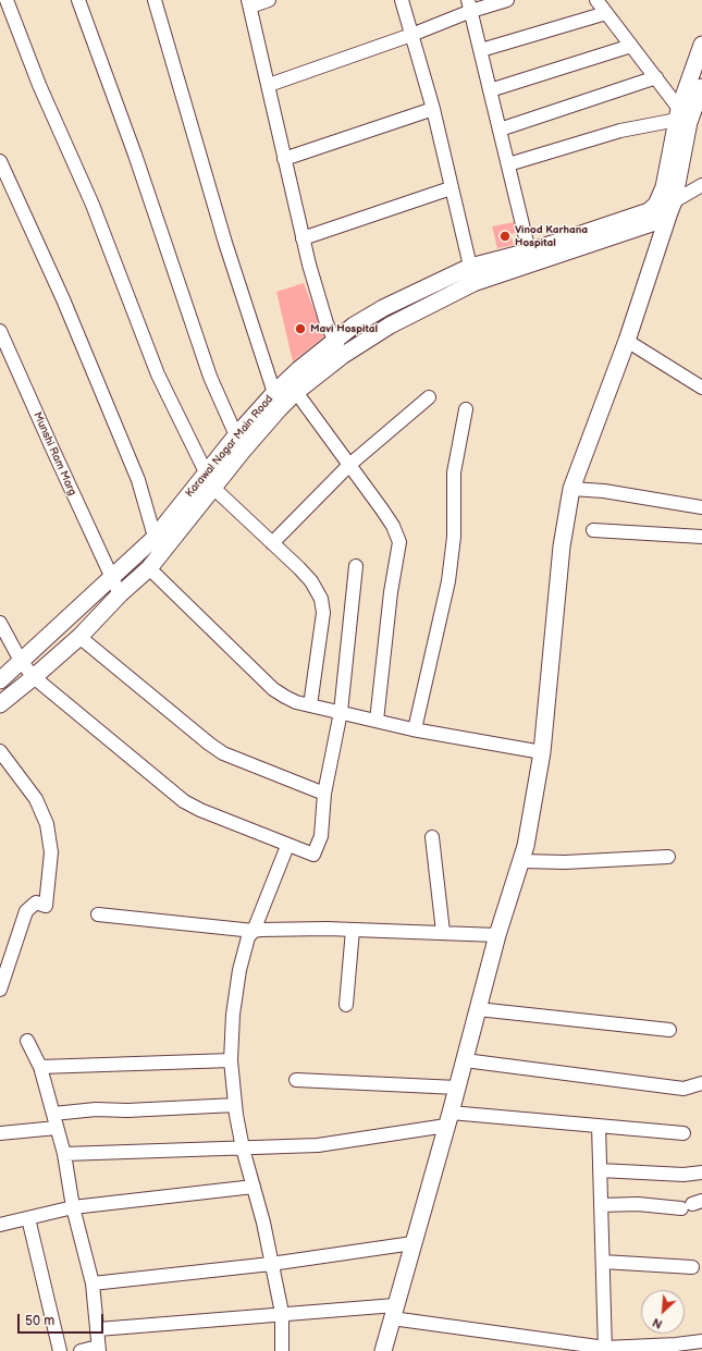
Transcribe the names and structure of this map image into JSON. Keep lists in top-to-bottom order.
{
  "streets": {
    "street": ["Karawal Nagar Main Road", "Munshi Ram Marg"]
  },
  "crossings": [
    ["Karawal Nagar Main Road", "Munshi Ram Marg"]
  ],
  "places": ["Vinod Karhana Hospital", "Mavi Hospital"],
  "scale_bar": "50 m",
  "north": "bottom left"
}
